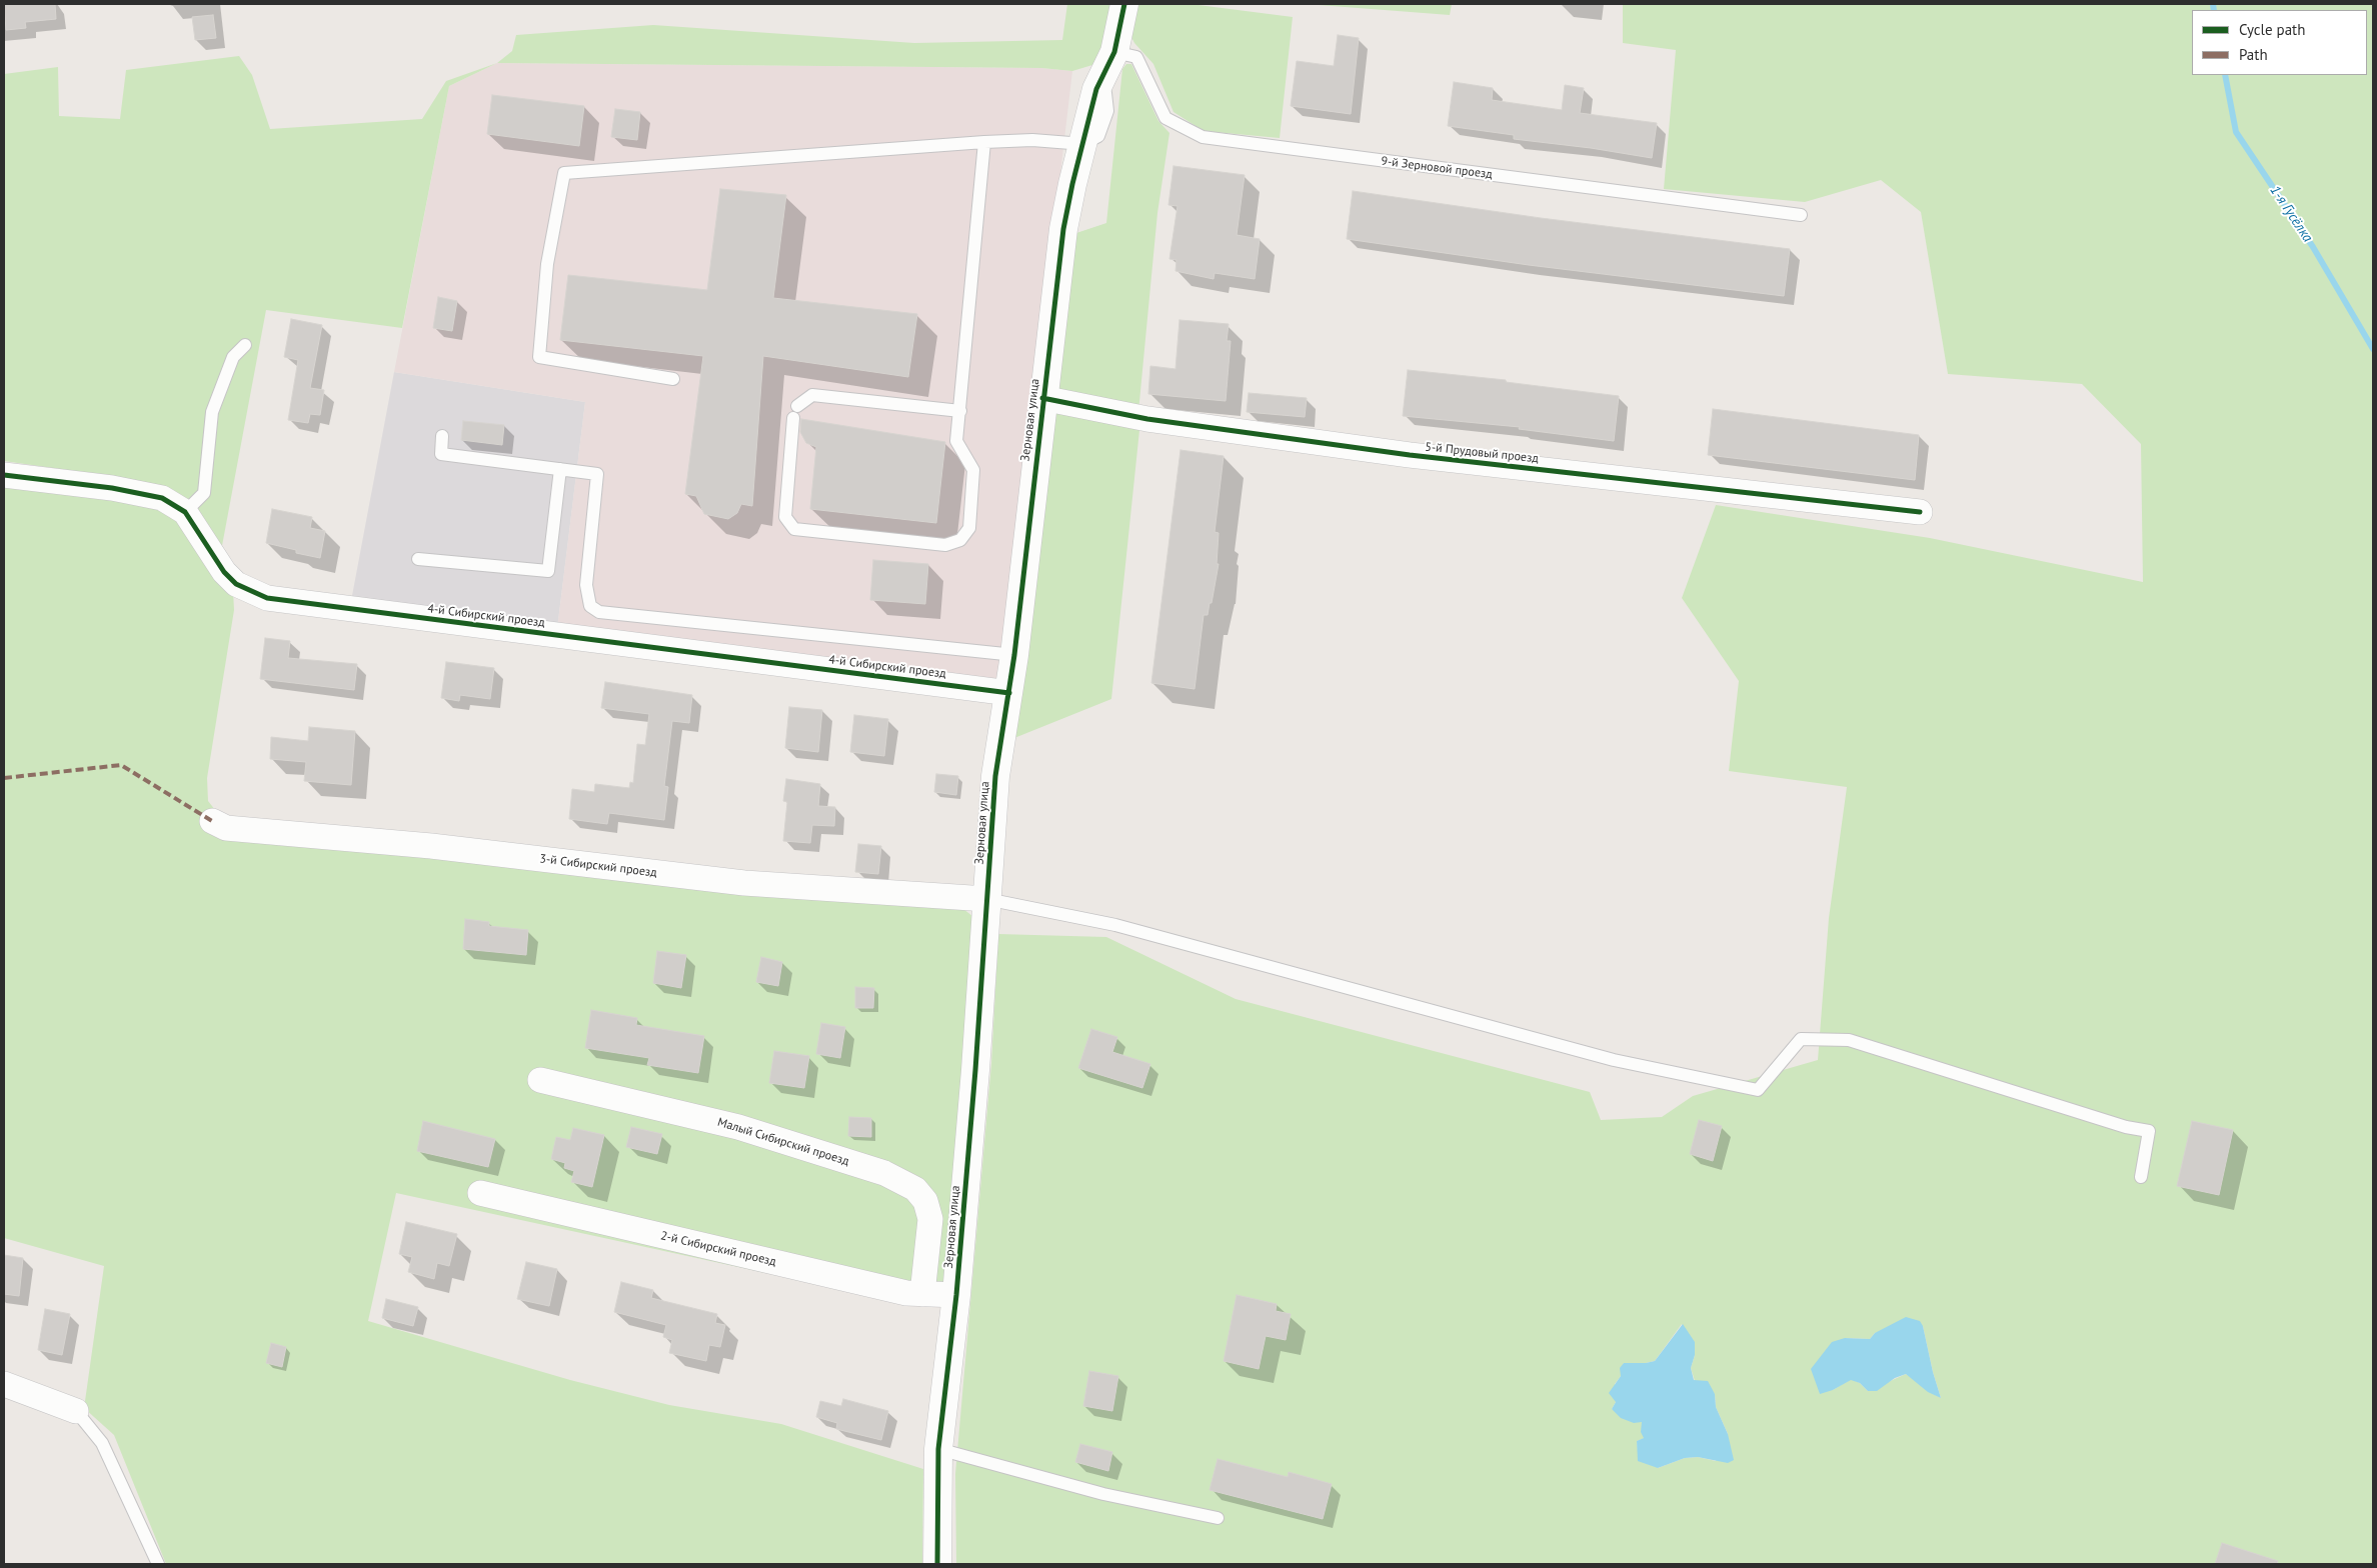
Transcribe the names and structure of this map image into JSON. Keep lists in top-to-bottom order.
{
  "streets": {
    "street": [
      "Зерновая улица",
      "5-й Прудовый проезд",
      "4-й Сибирский проезд",
      "3-й Сибирский проезд",
      "Малый Сибирский проезд",
      "2-й Сибирский проезд"
    ],
    "lane": ["9-й Зерновой проезд"]
  },
  "crossings": [
    ["9-й Зерновой проезд", "Зерновая улица"],
    ["Зерновая улица", "5-й Прудовый проезд"],
    ["Зерновая улица", "4-й Сибирский проезд"],
    ["Зерновая улица", "3-й Сибирский проезд"],
    ["Зерновая улица", "2-й Сибирский проезд"],
    ["Малый Сибирский проезд", "2-й Сибирский проезд"]
  ],
  "water": ["1-я Гусёлка"],
  "legend": ["Cycle path", "Path"]
}
